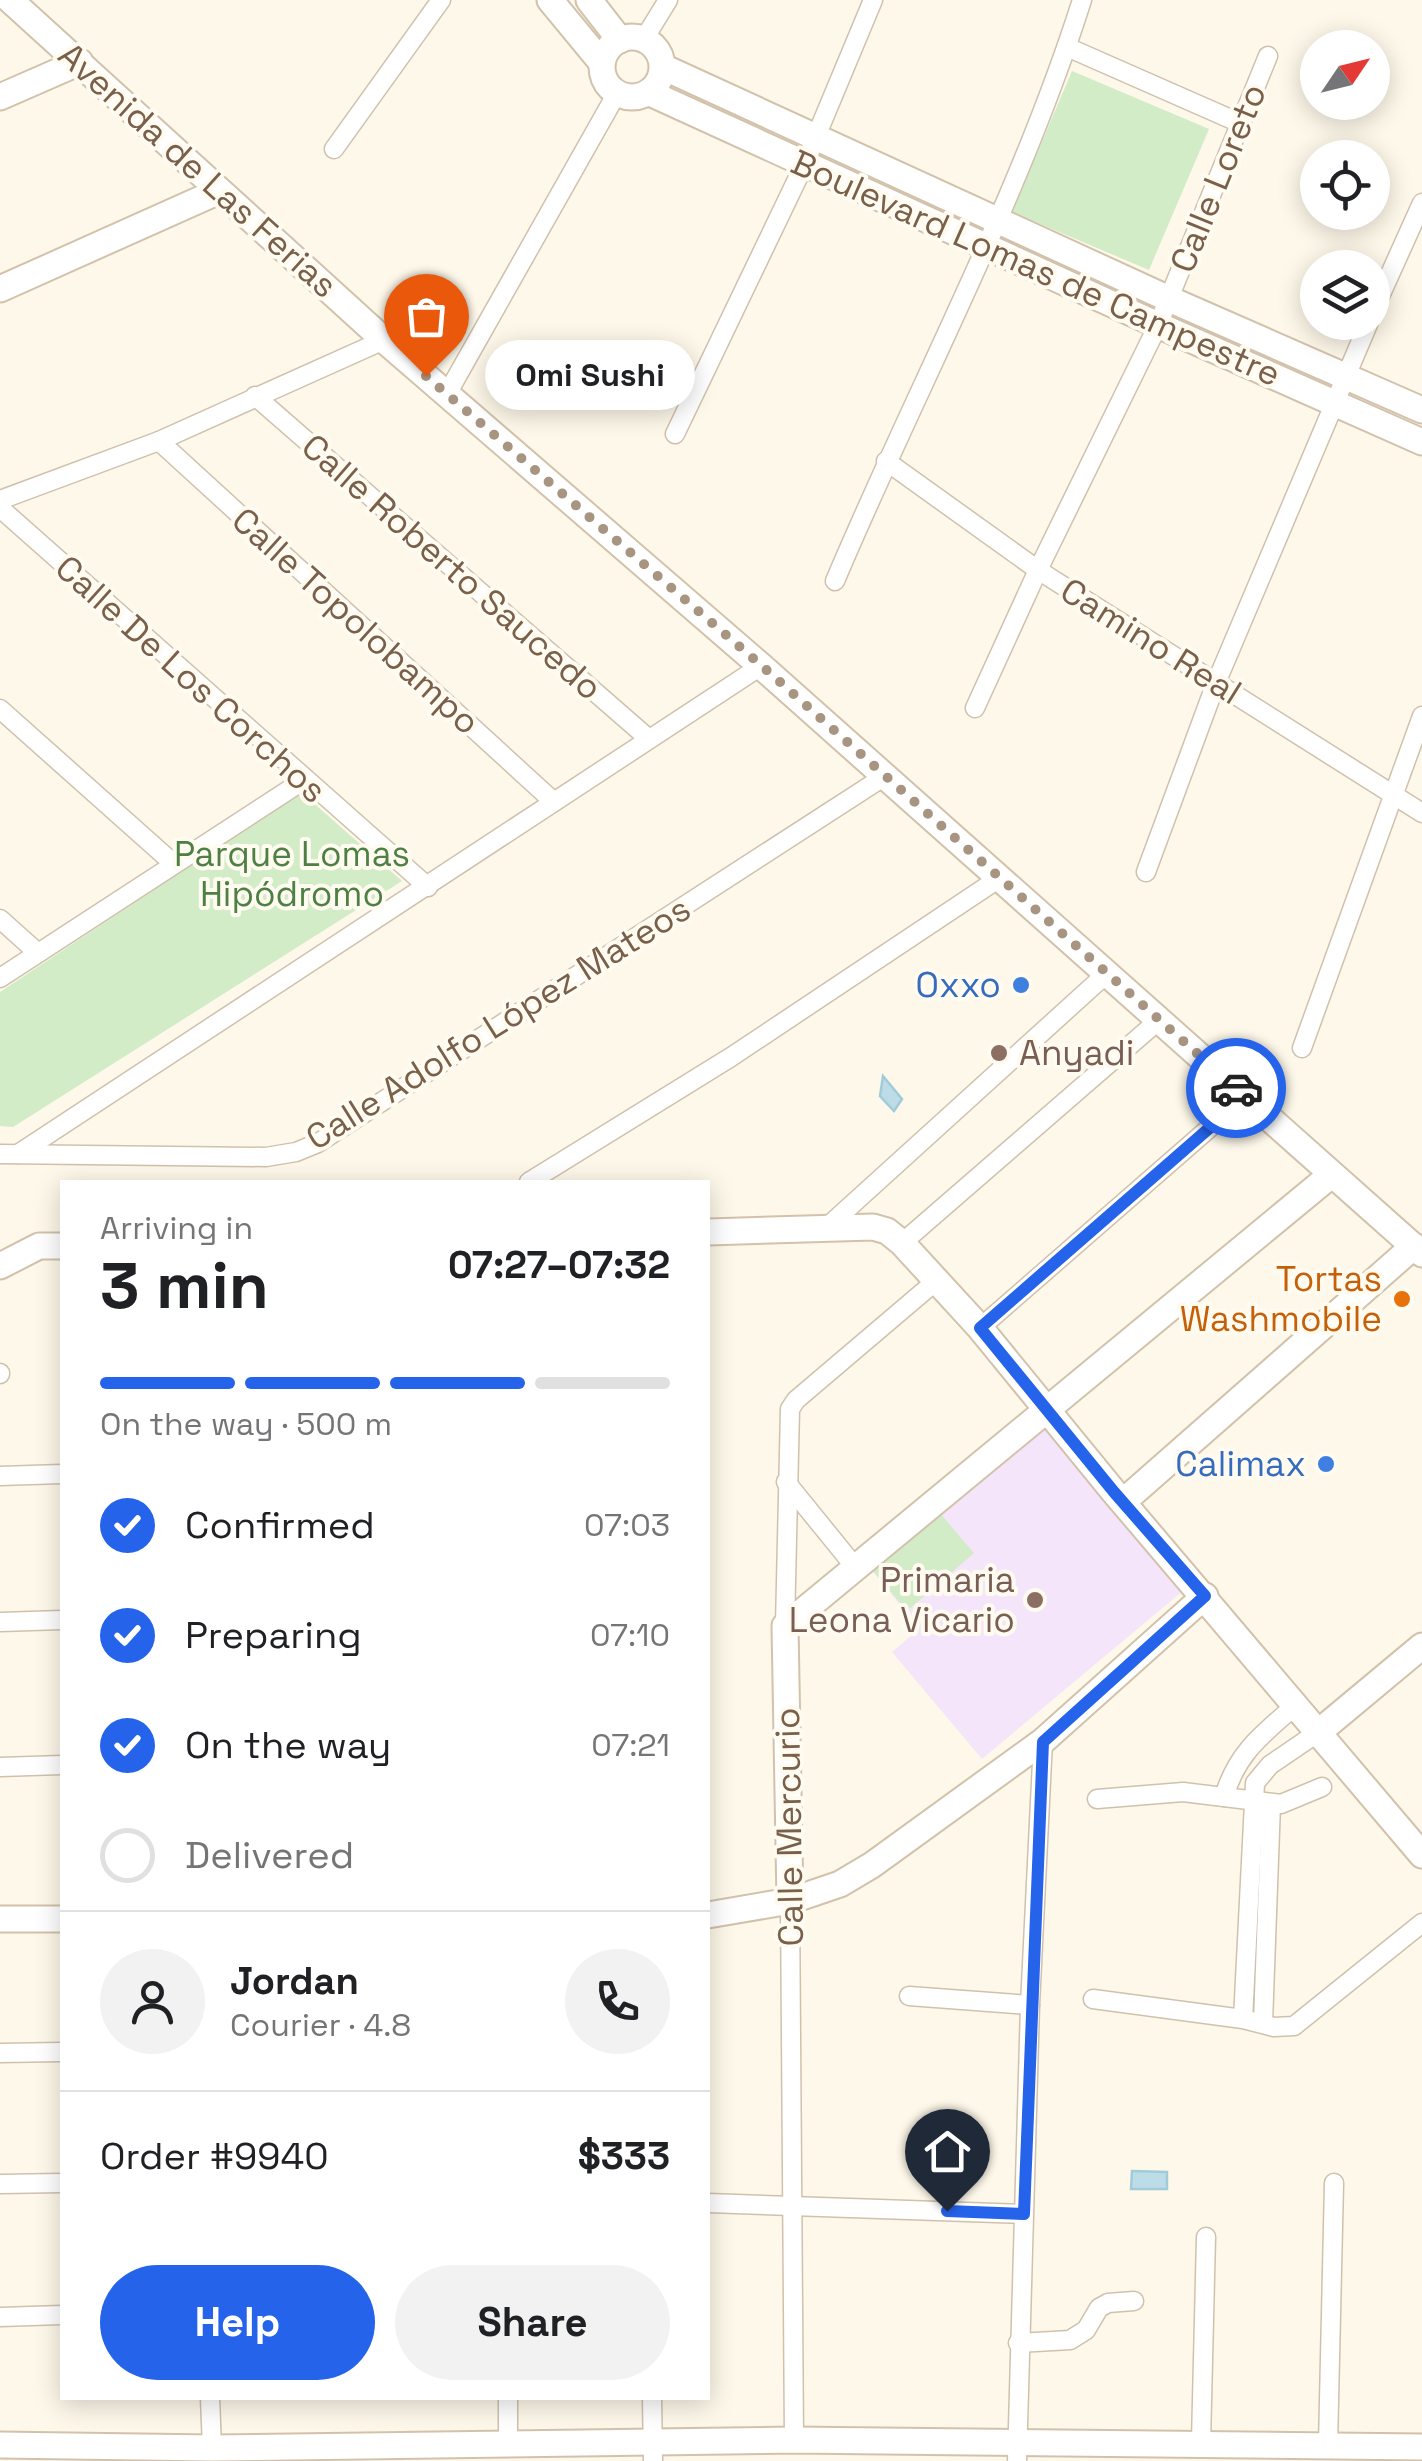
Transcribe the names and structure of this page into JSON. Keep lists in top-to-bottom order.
{
  "streets": {
    "main road": ["Avenida de Las Ferias", "Boulevard Lomas de Campestre", "Calle Mercurio"],
    "street": [
      "Calle Loreto",
      "Calle Roberto Saucedo",
      "Calle Topolobampo",
      "Camino Real",
      "Calle De Los Corchos",
      "Calle Adolfo López Mateos"
    ]
  },
  "crossings": [
    ["Avenida de Las Ferias", "Calle Adolfo López Mateos"],
    ["Calle Loreto", "Boulevard Lomas de Campestre"],
    ["Calle Loreto", "Camino Real"]
  ],
  "parks": ["Parque Lomas Hipódromo"],
  "places": [
    "Omi Sushi",
    "Oxxo",
    "Anyadi",
    "Tortas Washmobile",
    "Calimax",
    "Primaria Leona Vicario"
  ],
  "north": "top right",
  "page": {
    "bubble": "Omi Sushi",
    "heading": ["3 min", "Arriving in", "07:27–07:32"],
    "panel": [
      "Jordan",
      "Courier · 4.8",
      "Order #9940",
      "$333"
    ],
    "bar": "On the way · 500 m",
    "list": [
      ["Confirmed", "07:03"],
      ["Preparing", "07:10"],
      ["On the way", "07:21"],
      "Delivered"
    ],
    "buttons": ["Help", "Share"]
  }
}
